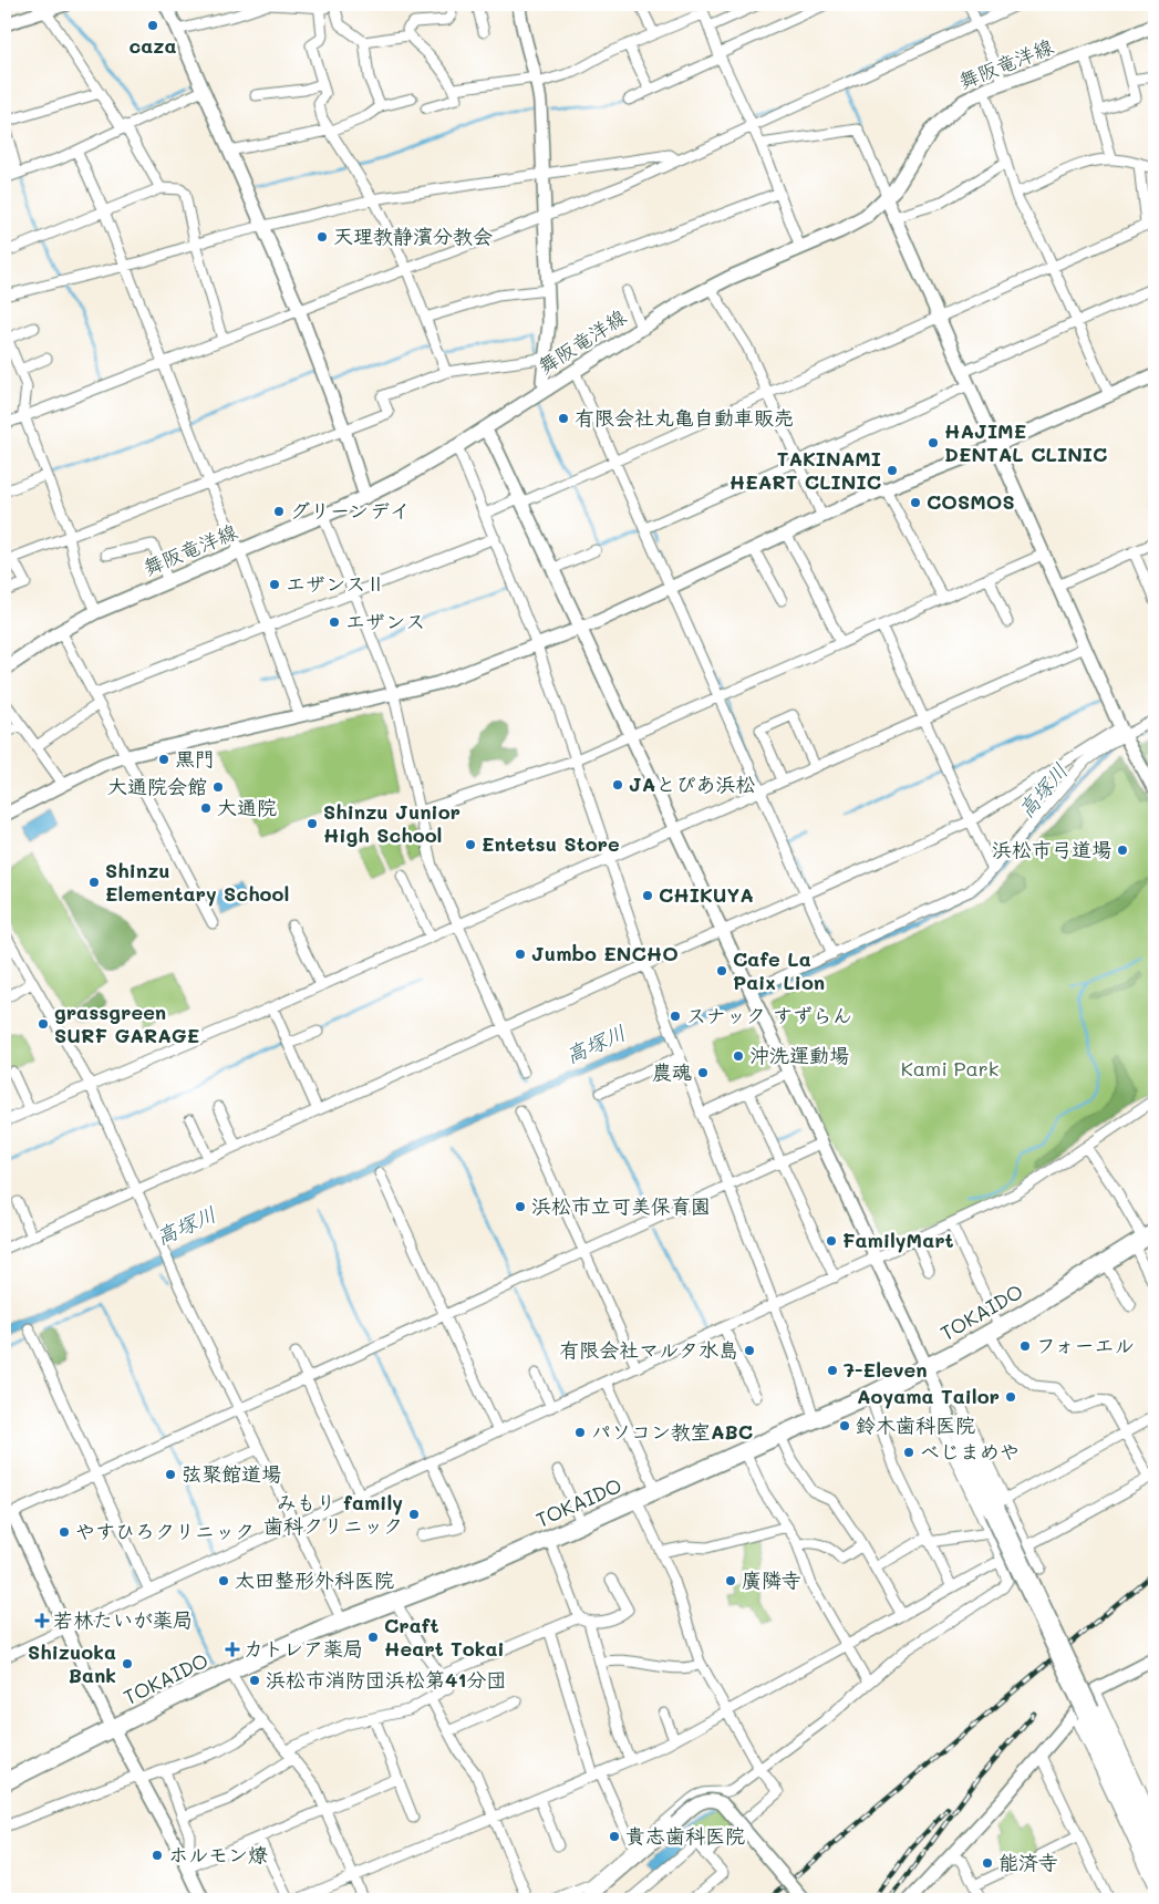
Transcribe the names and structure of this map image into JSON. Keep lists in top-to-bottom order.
{
  "streets": {
    "highway": ["TOKAIDO"],
    "main road": ["舞阪竜洋線"]
  },
  "water": ["高塚川"],
  "parks": ["Kami Park"],
  "places": {
    "other": [
      "caza",
      "天理教静濱分教会",
      "有限会社丸亀自動車販売",
      "HAJIME DENTAL CLINIC",
      "TAKINAMI HEART CLINIC",
      "COSMOS",
      "グリーンデイ",
      "エザンスⅡ",
      "エザンス",
      "黒門",
      "JAとぴあ浜松",
      "大通院会館",
      "大通院",
      "Shinzu Junior High School",
      "Entetsu Store",
      "浜松市弓道場",
      "Shinzu Elementary School",
      "CHIKUYA",
      "Jumbo ENCHO",
      "Cafe La Paix Lion",
      "スナック すずらん",
      "grassgreen SURF GARAGE",
      "沖洗運動場",
      "農魂",
      "浜松市立可美保育園",
      "FamilyMart",
      "フォーエル",
      "有限会社マルタ水島",
      "7-Eleven",
      "Aoyama Tailor",
      "鈴木歯科医院",
      "パソコン教室ABC",
      "べじまめや",
      "弦聚館道場",
      "みもり family 歯科クリニック",
      "やすひろクリニック",
      "太田整形外科医院",
      "廣隣寺",
      "Craft Heart Tokai",
      "Shizuoka Bank",
      "浜松市消防団浜松第41分団",
      "貴志歯科医院",
      "ホルモン燎",
      "能済寺"
    ],
    "health": ["若林たいが薬局", "カトレア薬局"]
  }
}
